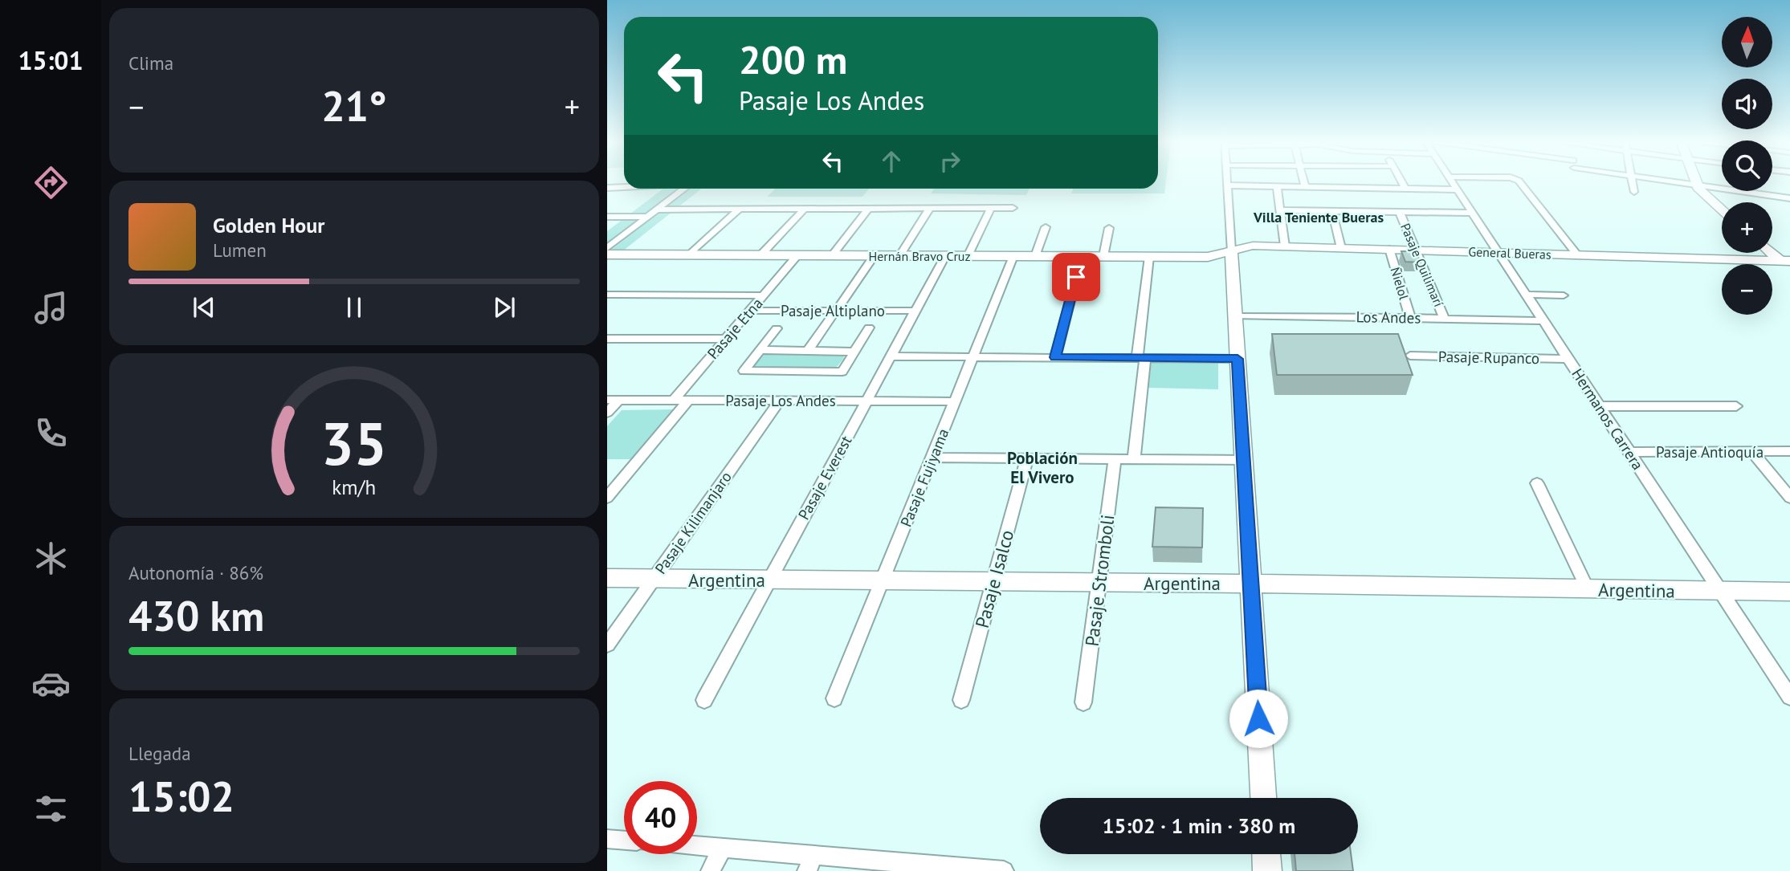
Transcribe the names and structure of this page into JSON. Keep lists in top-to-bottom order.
{
  "streets": {
    "main road": ["General Bueras", "Hernán Bravo Cruz", "Argentina"],
    "street": [
      "Pasaje Quilimarí",
      "Ñielol",
      "Pasaje Altiplano",
      "Los Andes",
      "Pasaje Etna",
      "Pasaje Rupanco",
      "Pasaje Los Andes",
      "Hermanos Carrera",
      "Pasaje Antioquía",
      "Pasaje Everest",
      "Pasaje Fujiyama",
      "Pasaje Kilimanjaro",
      "Pasaje Isalco",
      "Pasaje Stromboli"
    ]
  },
  "crossings": [
    ["General Bueras", "Hernán Bravo Cruz"],
    ["General Bueras", "Pasaje Quilimarí"],
    ["General Bueras", "Ñielol"],
    ["General Bueras", "Hermanos Carrera"],
    ["Hernán Bravo Cruz", "Pasaje Etna"],
    ["Hernán Bravo Cruz", "Pasaje Everest"],
    ["Hernán Bravo Cruz", "Pasaje Fujiyama"],
    ["Pasaje Quilimarí", "Los Andes"],
    ["Ñielol", "Los Andes"],
    ["Pasaje Altiplano", "Pasaje Etna"],
    ["Pasaje Altiplano", "Pasaje Everest"],
    ["Los Andes", "Hermanos Carrera"],
    ["Pasaje Etna", "Pasaje Los Andes"],
    ["Pasaje Rupanco", "Hermanos Carrera"],
    ["Pasaje Los Andes", "Pasaje Everest"],
    ["Pasaje Los Andes", "Pasaje Fujiyama"],
    ["Pasaje Los Andes", "Pasaje Kilimanjaro"],
    ["Hermanos Carrera", "Pasaje Antioquía"],
    ["Hermanos Carrera", "Argentina"],
    ["Pasaje Everest", "Argentina"],
    ["Pasaje Fujiyama", "Argentina"],
    ["Pasaje Kilimanjaro", "Argentina"],
    ["Pasaje Isalco", "Argentina"],
    ["Argentina", "Pasaje Stromboli"]
  ],
  "districts": ["Villa Teniente Bueras", "Población El Vivero"],
  "north": "top",
  "page": {
    "tabs": "15:01",
    "tile": [
      "Clima",
      ["Autonomía · 86%", "430 km"],
      ["Llegada", "15:02"]
    ],
    "map_buttons": ["+", "−"],
    "turn": ["200 m", "Pasaje Los Andes"],
    "heat": ["−", "21°", "+"],
    "song": ["Golden Hour", "Lumen"],
    "limit": "40",
    "trip": "15:02 · 1 min · 380 m",
    "gauge": ["35", "km/h"]
  }
}
